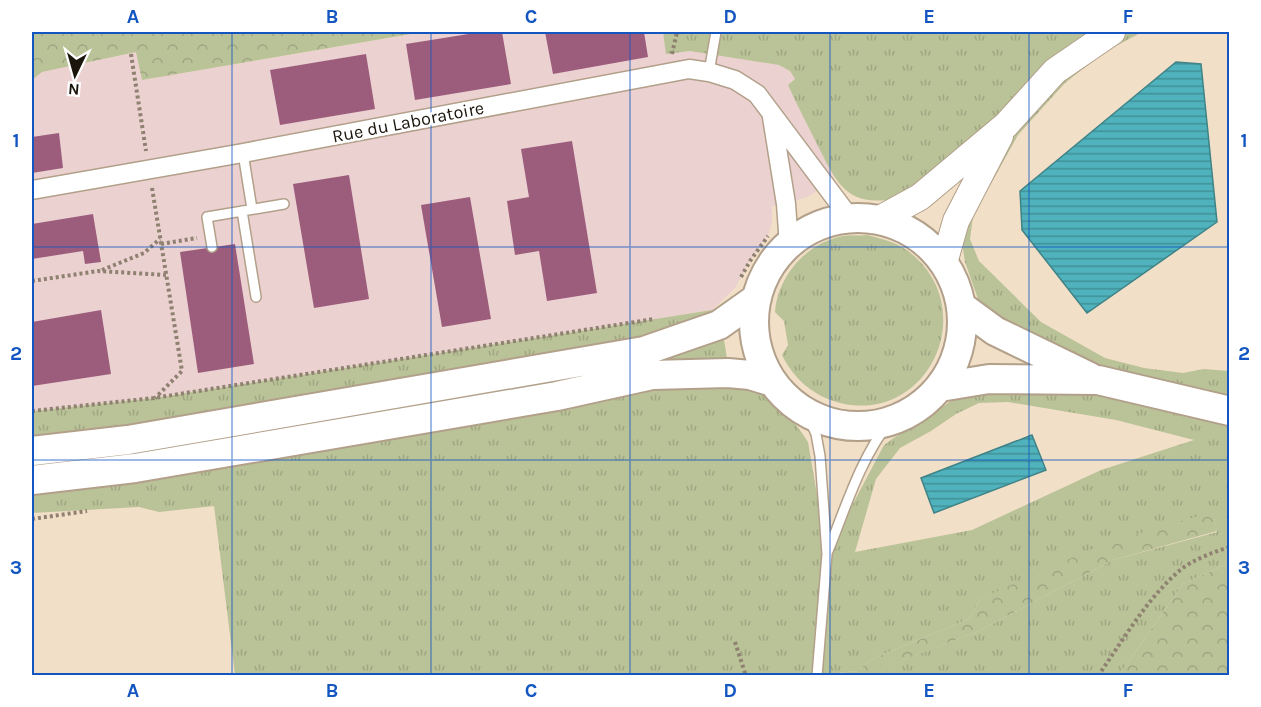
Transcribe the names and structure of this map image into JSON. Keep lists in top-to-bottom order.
{
  "streets": {
    "street": ["Rue du Laboratoire"]
  },
  "north": "bottom",
  "grid": {
    "columns": [
      "A",
      "B",
      "C",
      "D",
      "E",
      "F"
    ],
    "rows": ["1", "2", "3"]
  }
}
